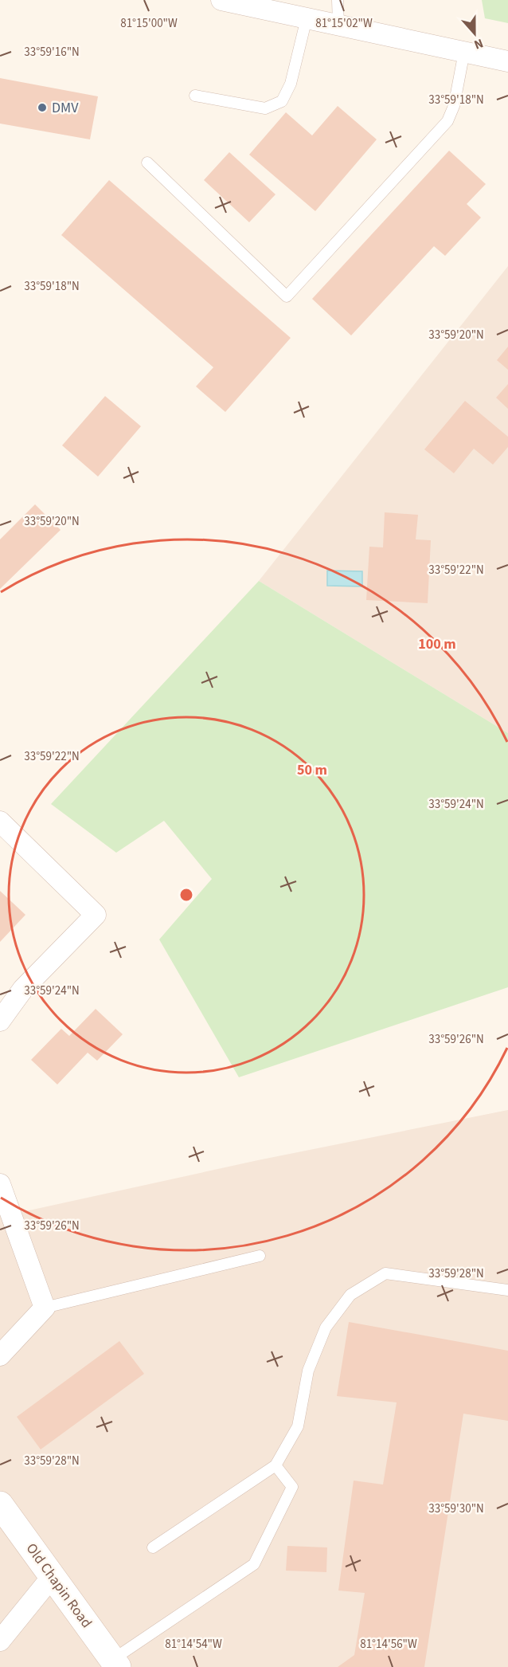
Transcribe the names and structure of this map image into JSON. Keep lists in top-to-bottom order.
{
  "streets": {
    "street": ["Old Chapin Road"]
  },
  "places": ["DMV"],
  "north": "bottom",
  "coordinates": [
    "81°15'00\"W",
    "81°15'02\"W",
    "33°59'16\"N",
    "33°59'18\"N",
    "33°59'20\"N",
    "33°59'22\"N",
    "33°59'24\"N",
    "33°59'26\"N",
    "33°59'28\"N",
    "33°59'30\"N",
    "81°14'54\"W",
    "81°14'56\"W"
  ],
  "rings": ["100 m", "50 m"]
}
